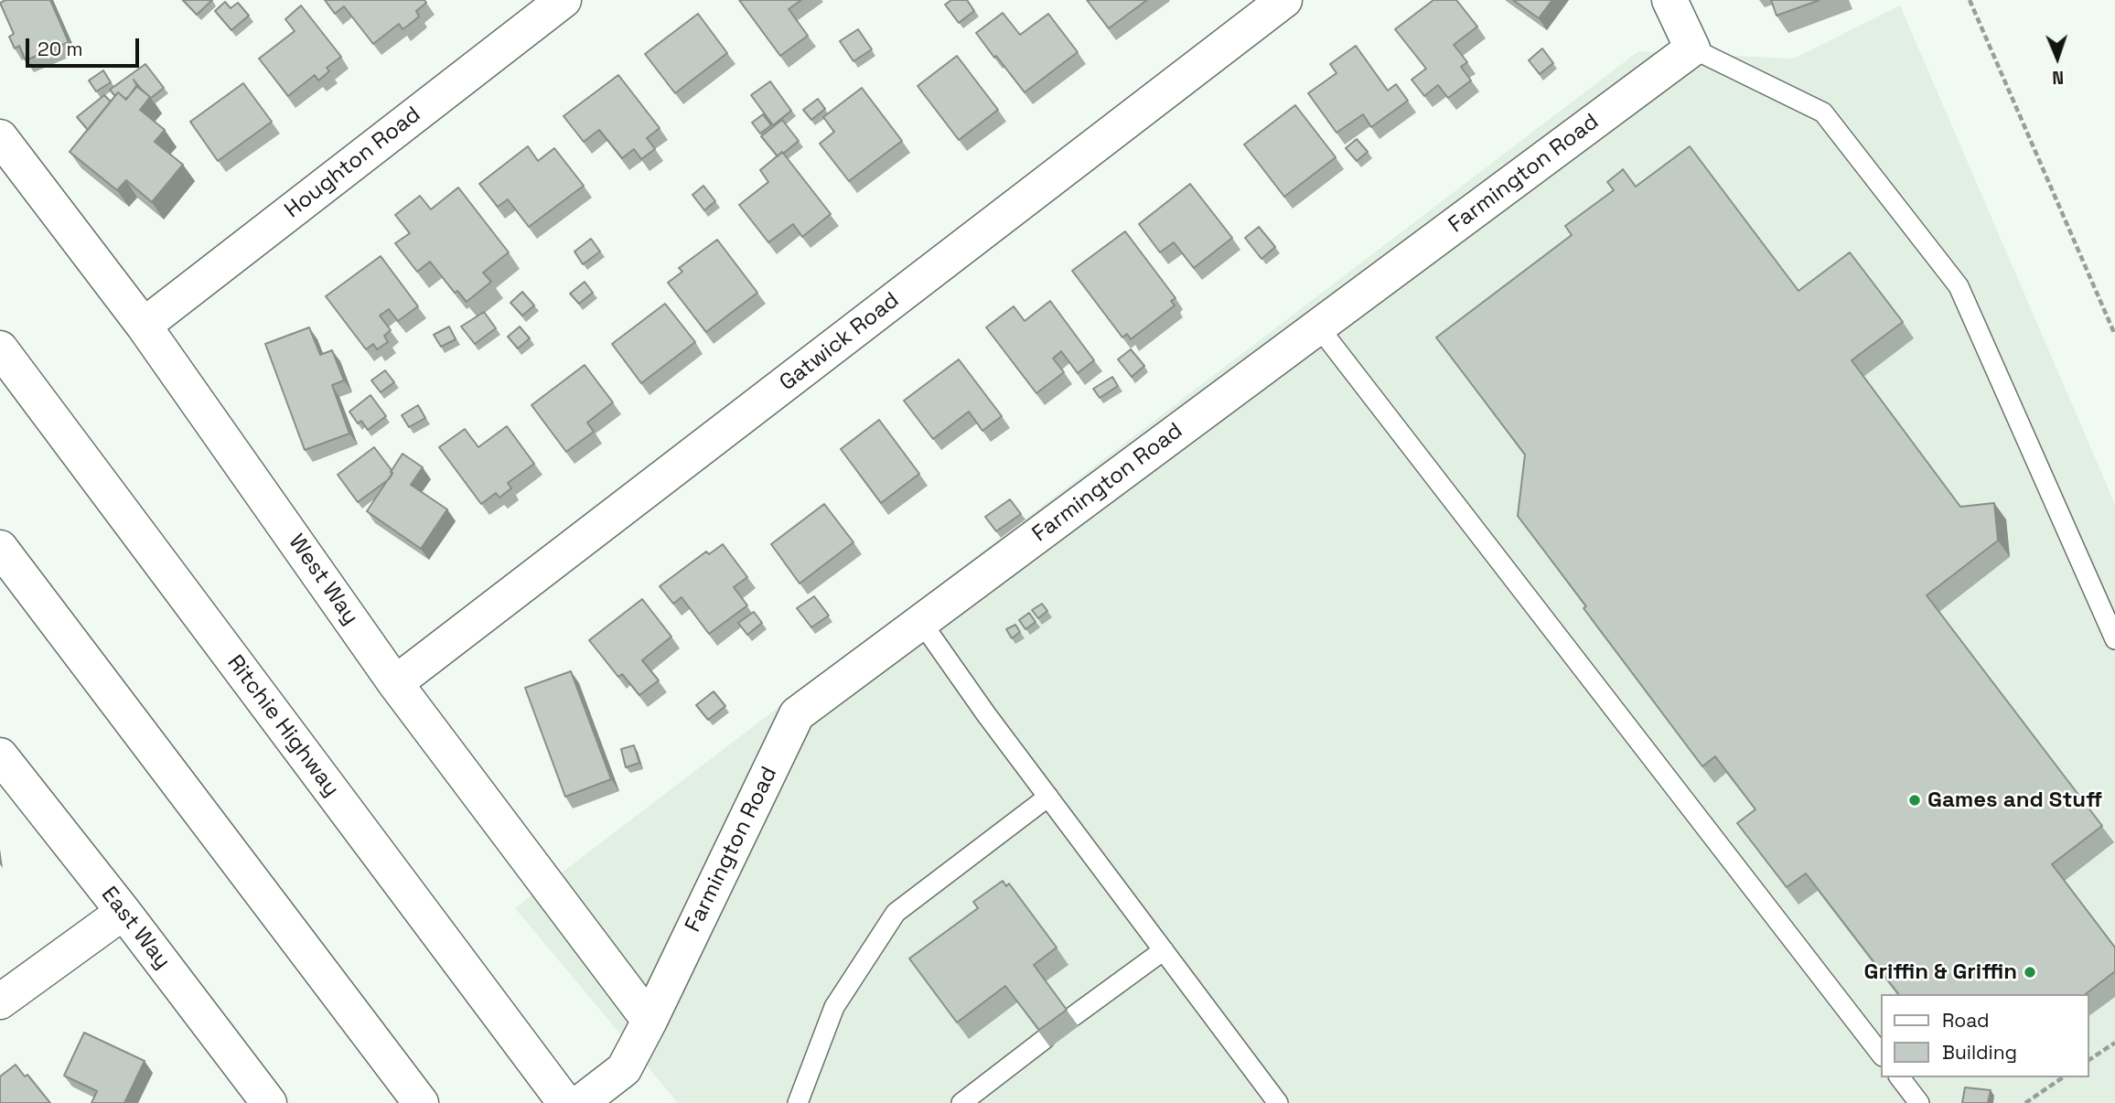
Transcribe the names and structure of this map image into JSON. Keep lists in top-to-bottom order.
{
  "streets": {
    "street": [
      "Houghton Road",
      "Farmington Road",
      "Gatwick Road",
      "West Way",
      "Ritchie Highway",
      "East Way"
    ]
  },
  "crossings": [
    ["Houghton Road", "West Way"],
    ["Farmington Road", "West Way"],
    ["Gatwick Road", "West Way"]
  ],
  "places": ["Games and Stuff", "Griffin & Griffin"],
  "legend": ["Road", "Building"],
  "scale_bar": "20 m",
  "north": "bottom"
}
